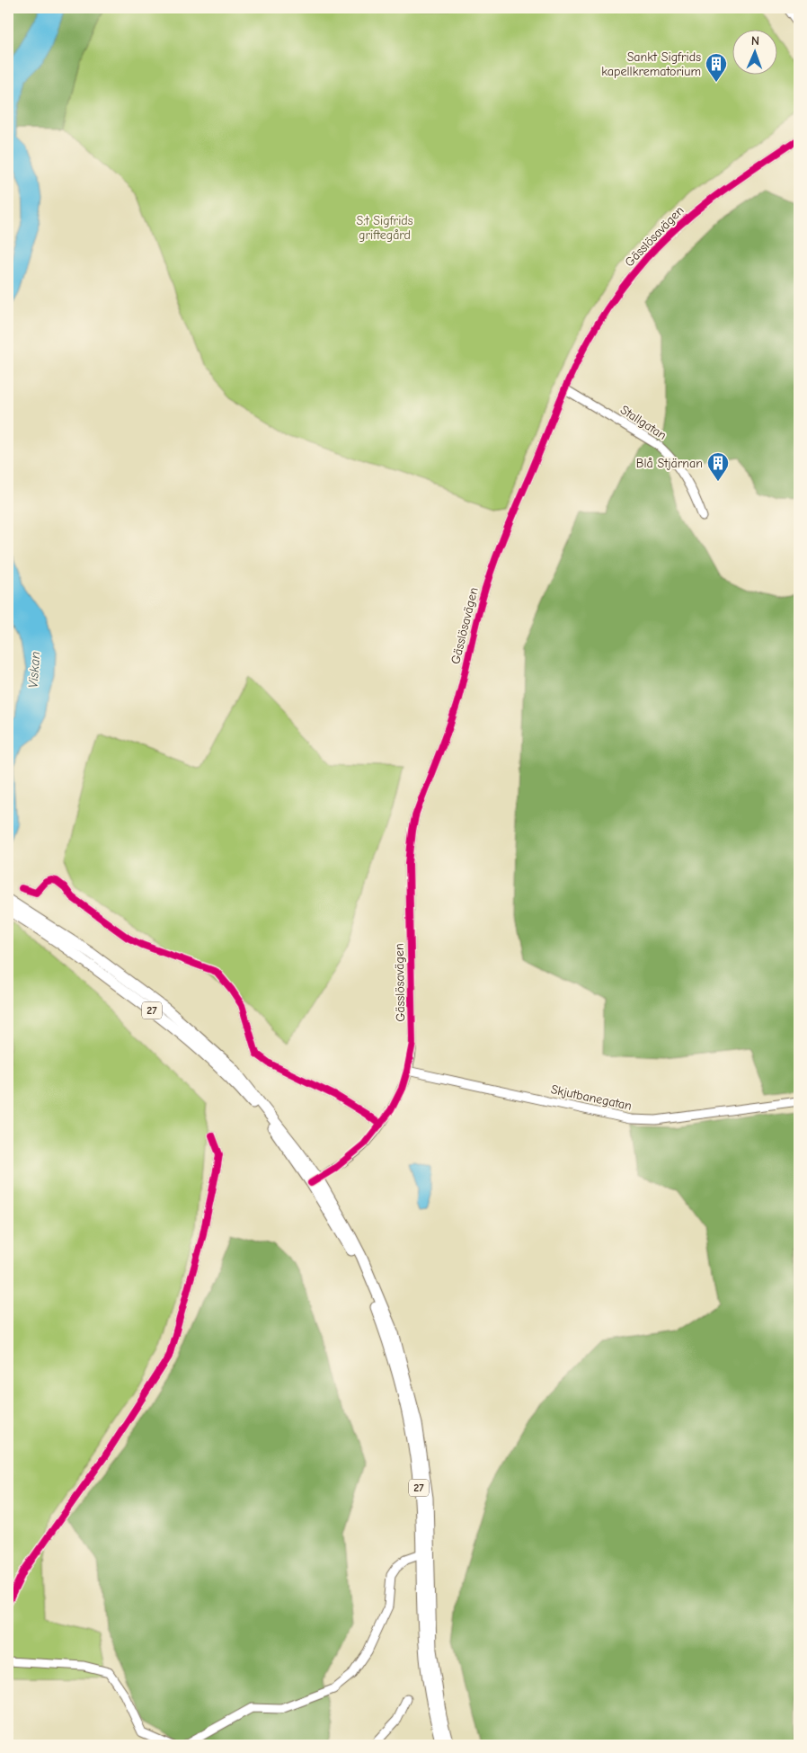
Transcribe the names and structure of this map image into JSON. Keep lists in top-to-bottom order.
{
  "streets": {
    "main road": ["27"],
    "street": ["Gässlösavägen", "Stallgatan", "Skjutbanegatan"]
  },
  "crossings": [
    ["Gässlösavägen", "Stallgatan"],
    ["Gässlösavägen", "27"],
    ["Gässlösavägen", "Skjutbanegatan"]
  ],
  "water": ["Viskan"],
  "parks": ["S:t Sigfrids griftegård"],
  "places": {
    "building": ["Sankt Sigfrids kapellkrematorium", "Blå Stjärnan"]
  },
  "north": "top"
}
